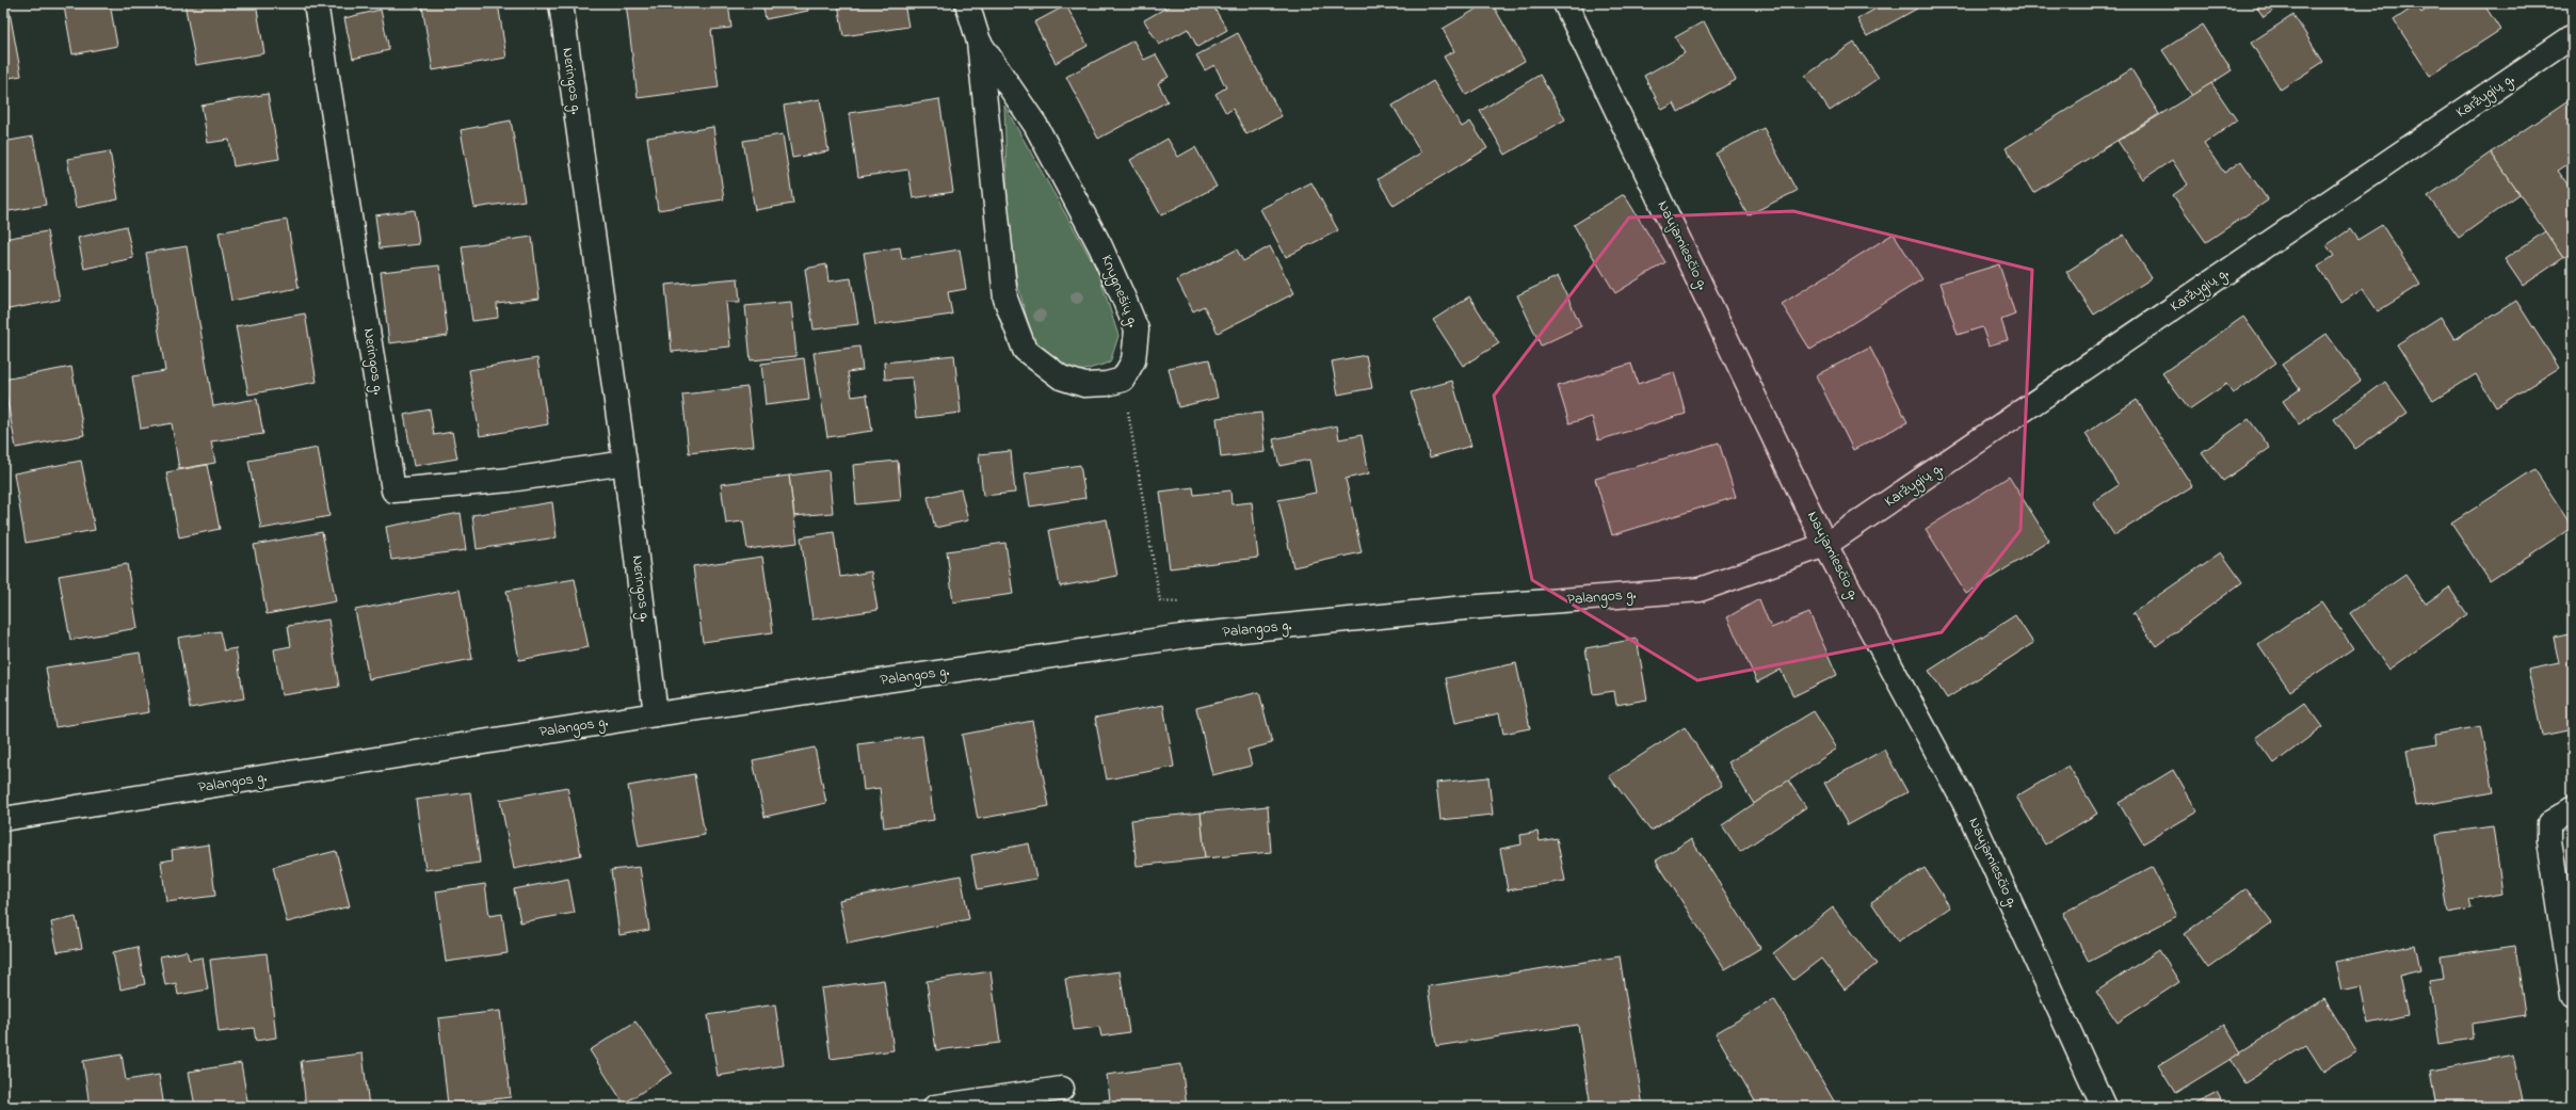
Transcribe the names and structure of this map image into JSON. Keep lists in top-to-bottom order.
{
  "streets": {
    "street": [
      "Neringos g.",
      "Karžygių g.",
      "Naujamiesčio g.",
      "Knygnešių g.",
      "Palangos g."
    ]
  },
  "crossings": [
    ["Neringos g.", "Palangos g."],
    ["Karžygių g.", "Naujamiesčio g."],
    ["Karžygių g.", "Palangos g."],
    ["Naujamiesčio g.", "Palangos g."]
  ]
}
